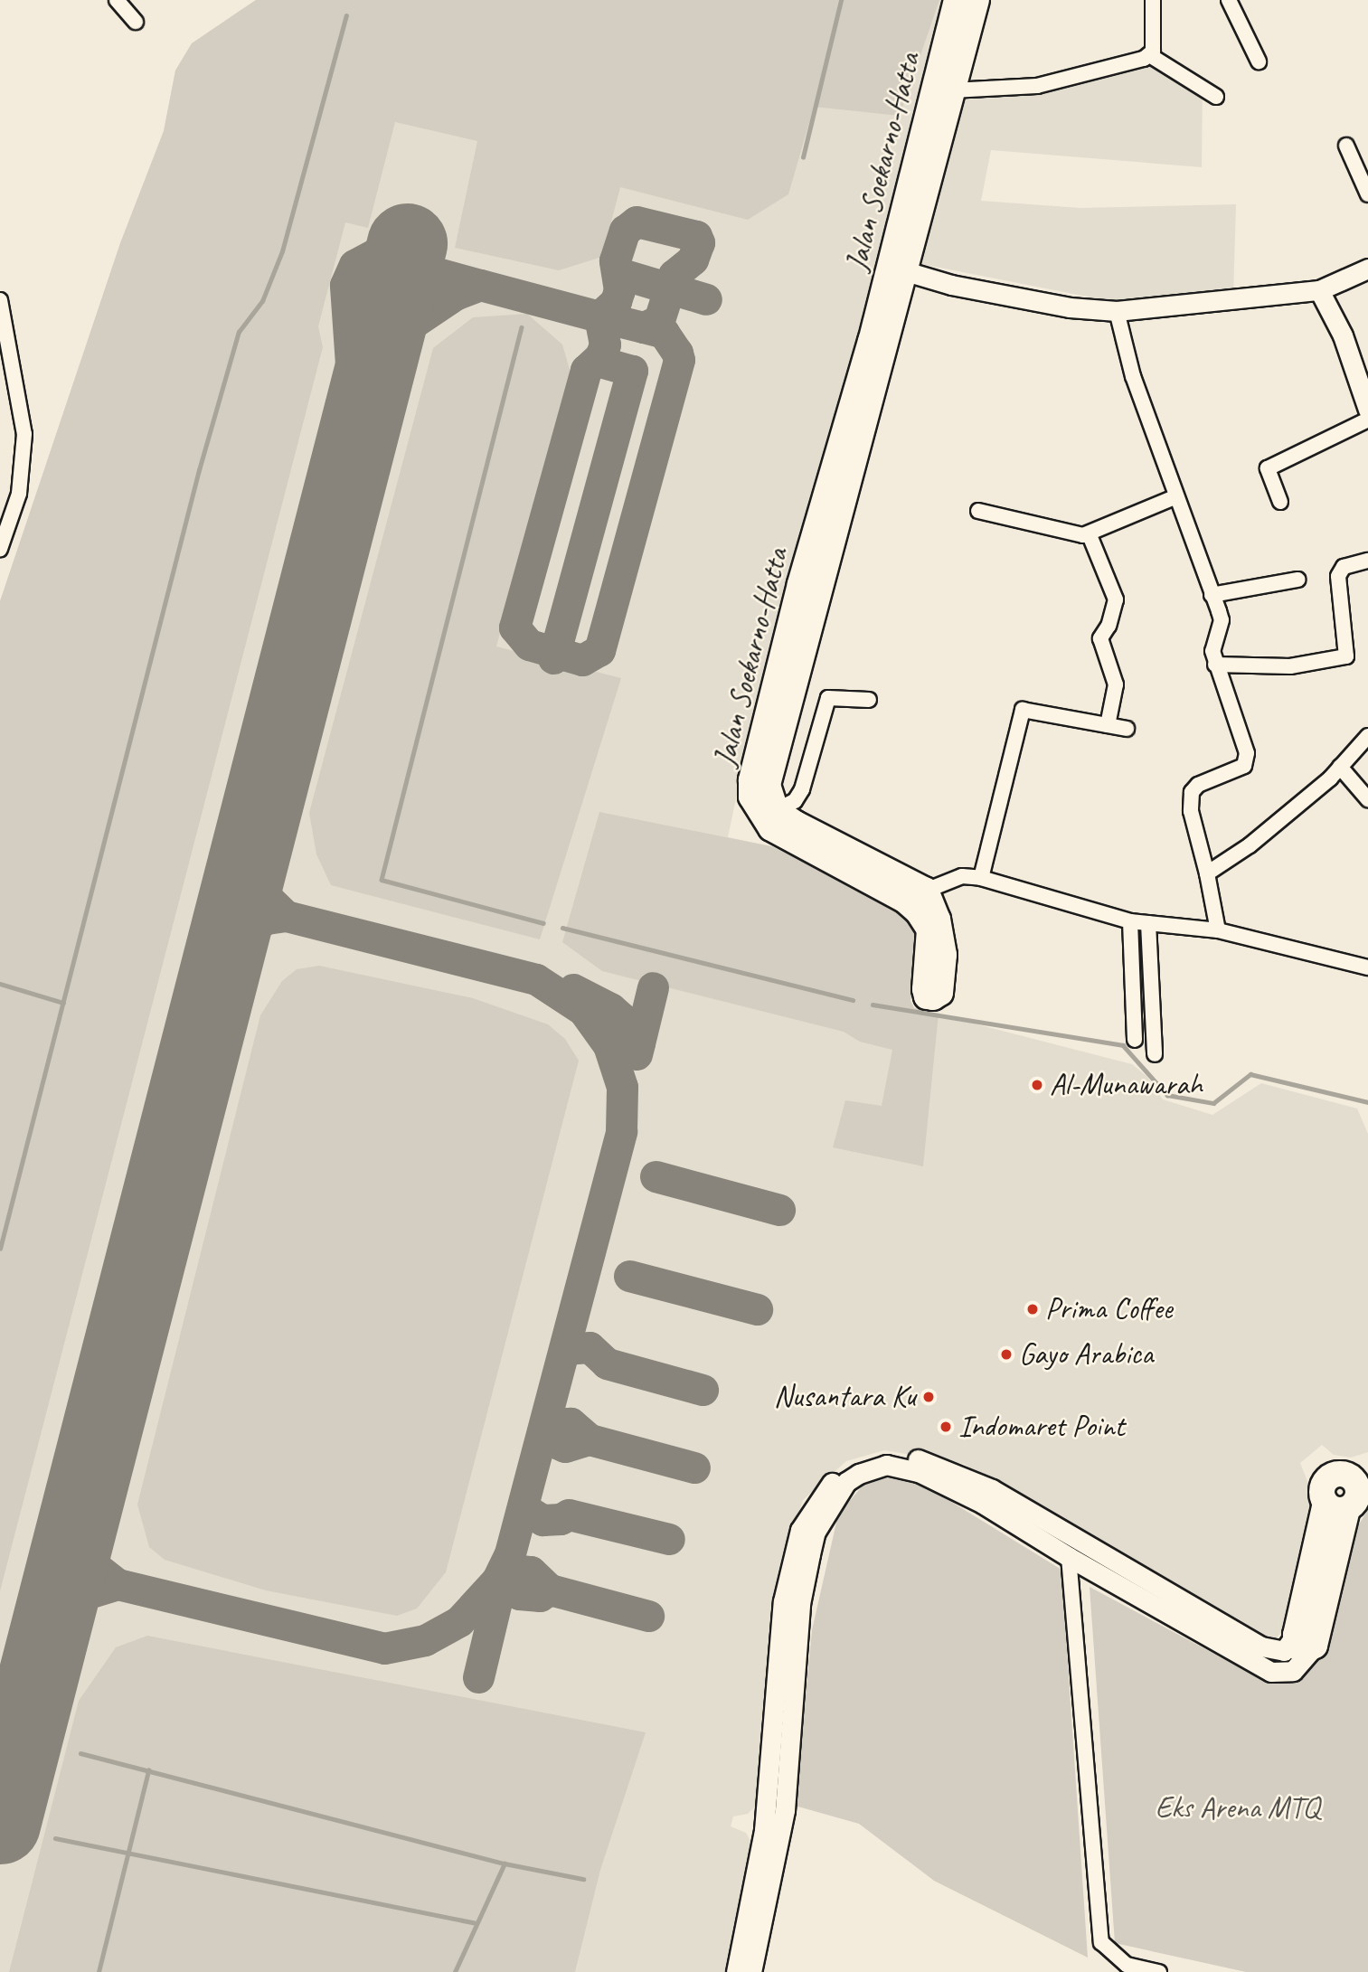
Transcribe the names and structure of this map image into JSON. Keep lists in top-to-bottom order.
{
  "streets": {
    "highway": ["Jalan Soekarno-Hatta"]
  },
  "parks": ["Eks Arena MTQ"],
  "places": [
    "Al-Munawarah",
    "Prima Coffee",
    "Gayo Arabica",
    "Nusantara Ku",
    "Indomaret Point"
  ]
}
